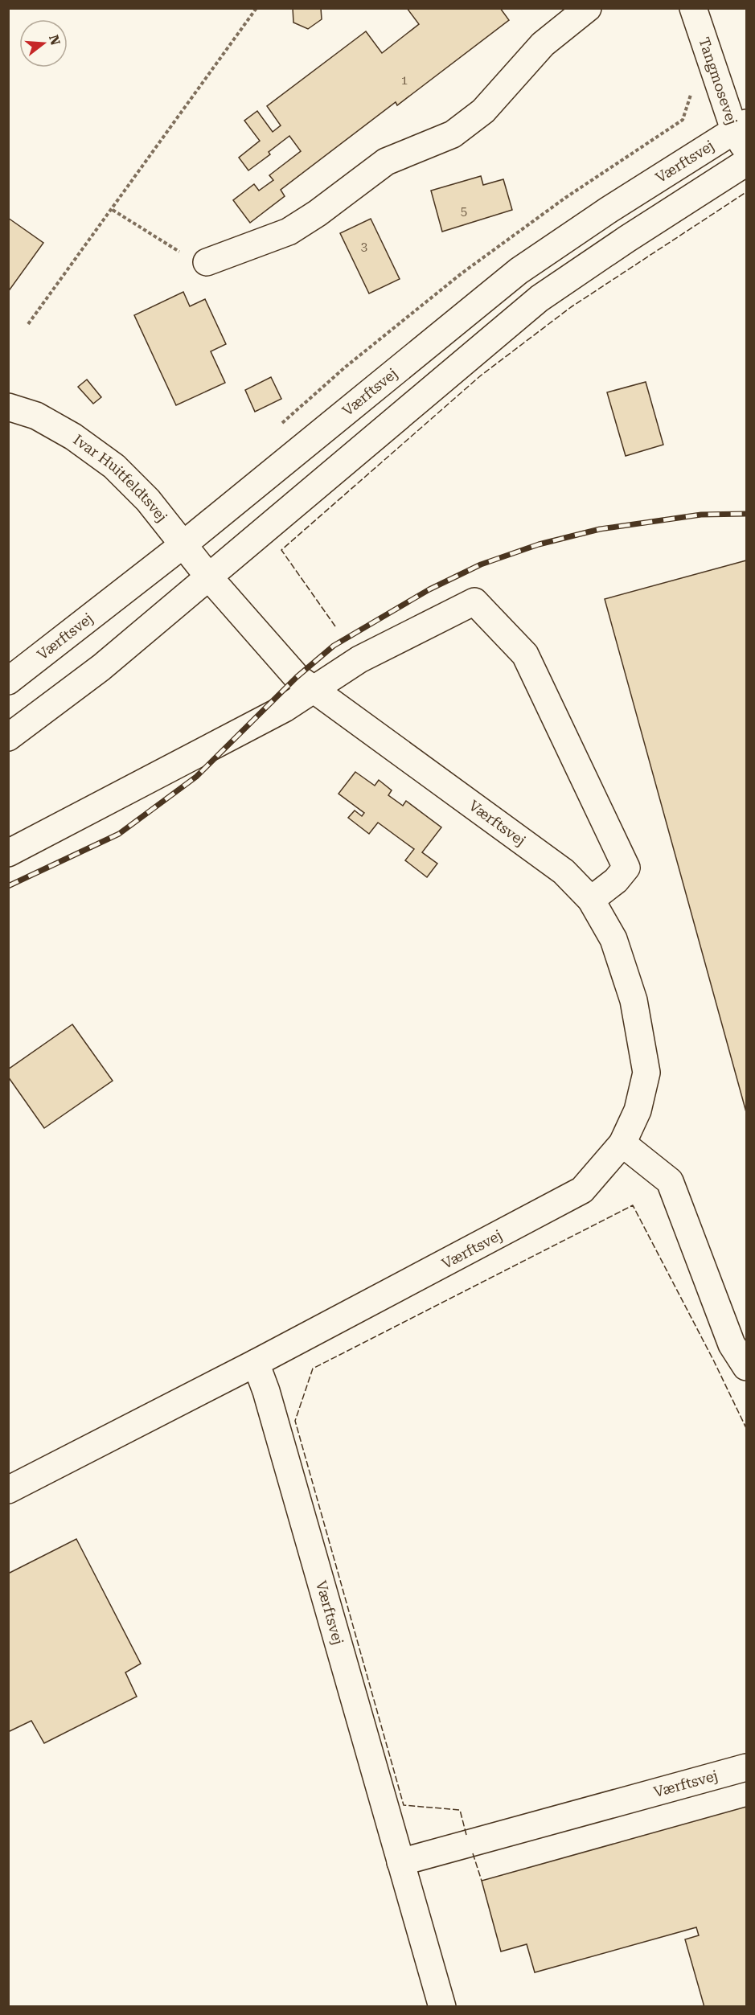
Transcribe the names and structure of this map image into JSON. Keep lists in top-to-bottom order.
{
  "streets": {
    "street": ["Tangmosevej", "Værftsvej", "Ivar Huitfeldtsvej"]
  },
  "crossings": [
    ["Tangmosevej", "Værftsvej"],
    ["Værftsvej", "Ivar Huitfeldtsvej"]
  ],
  "house_numbers": ["1", "5", "3"],
  "north": "right"
}
